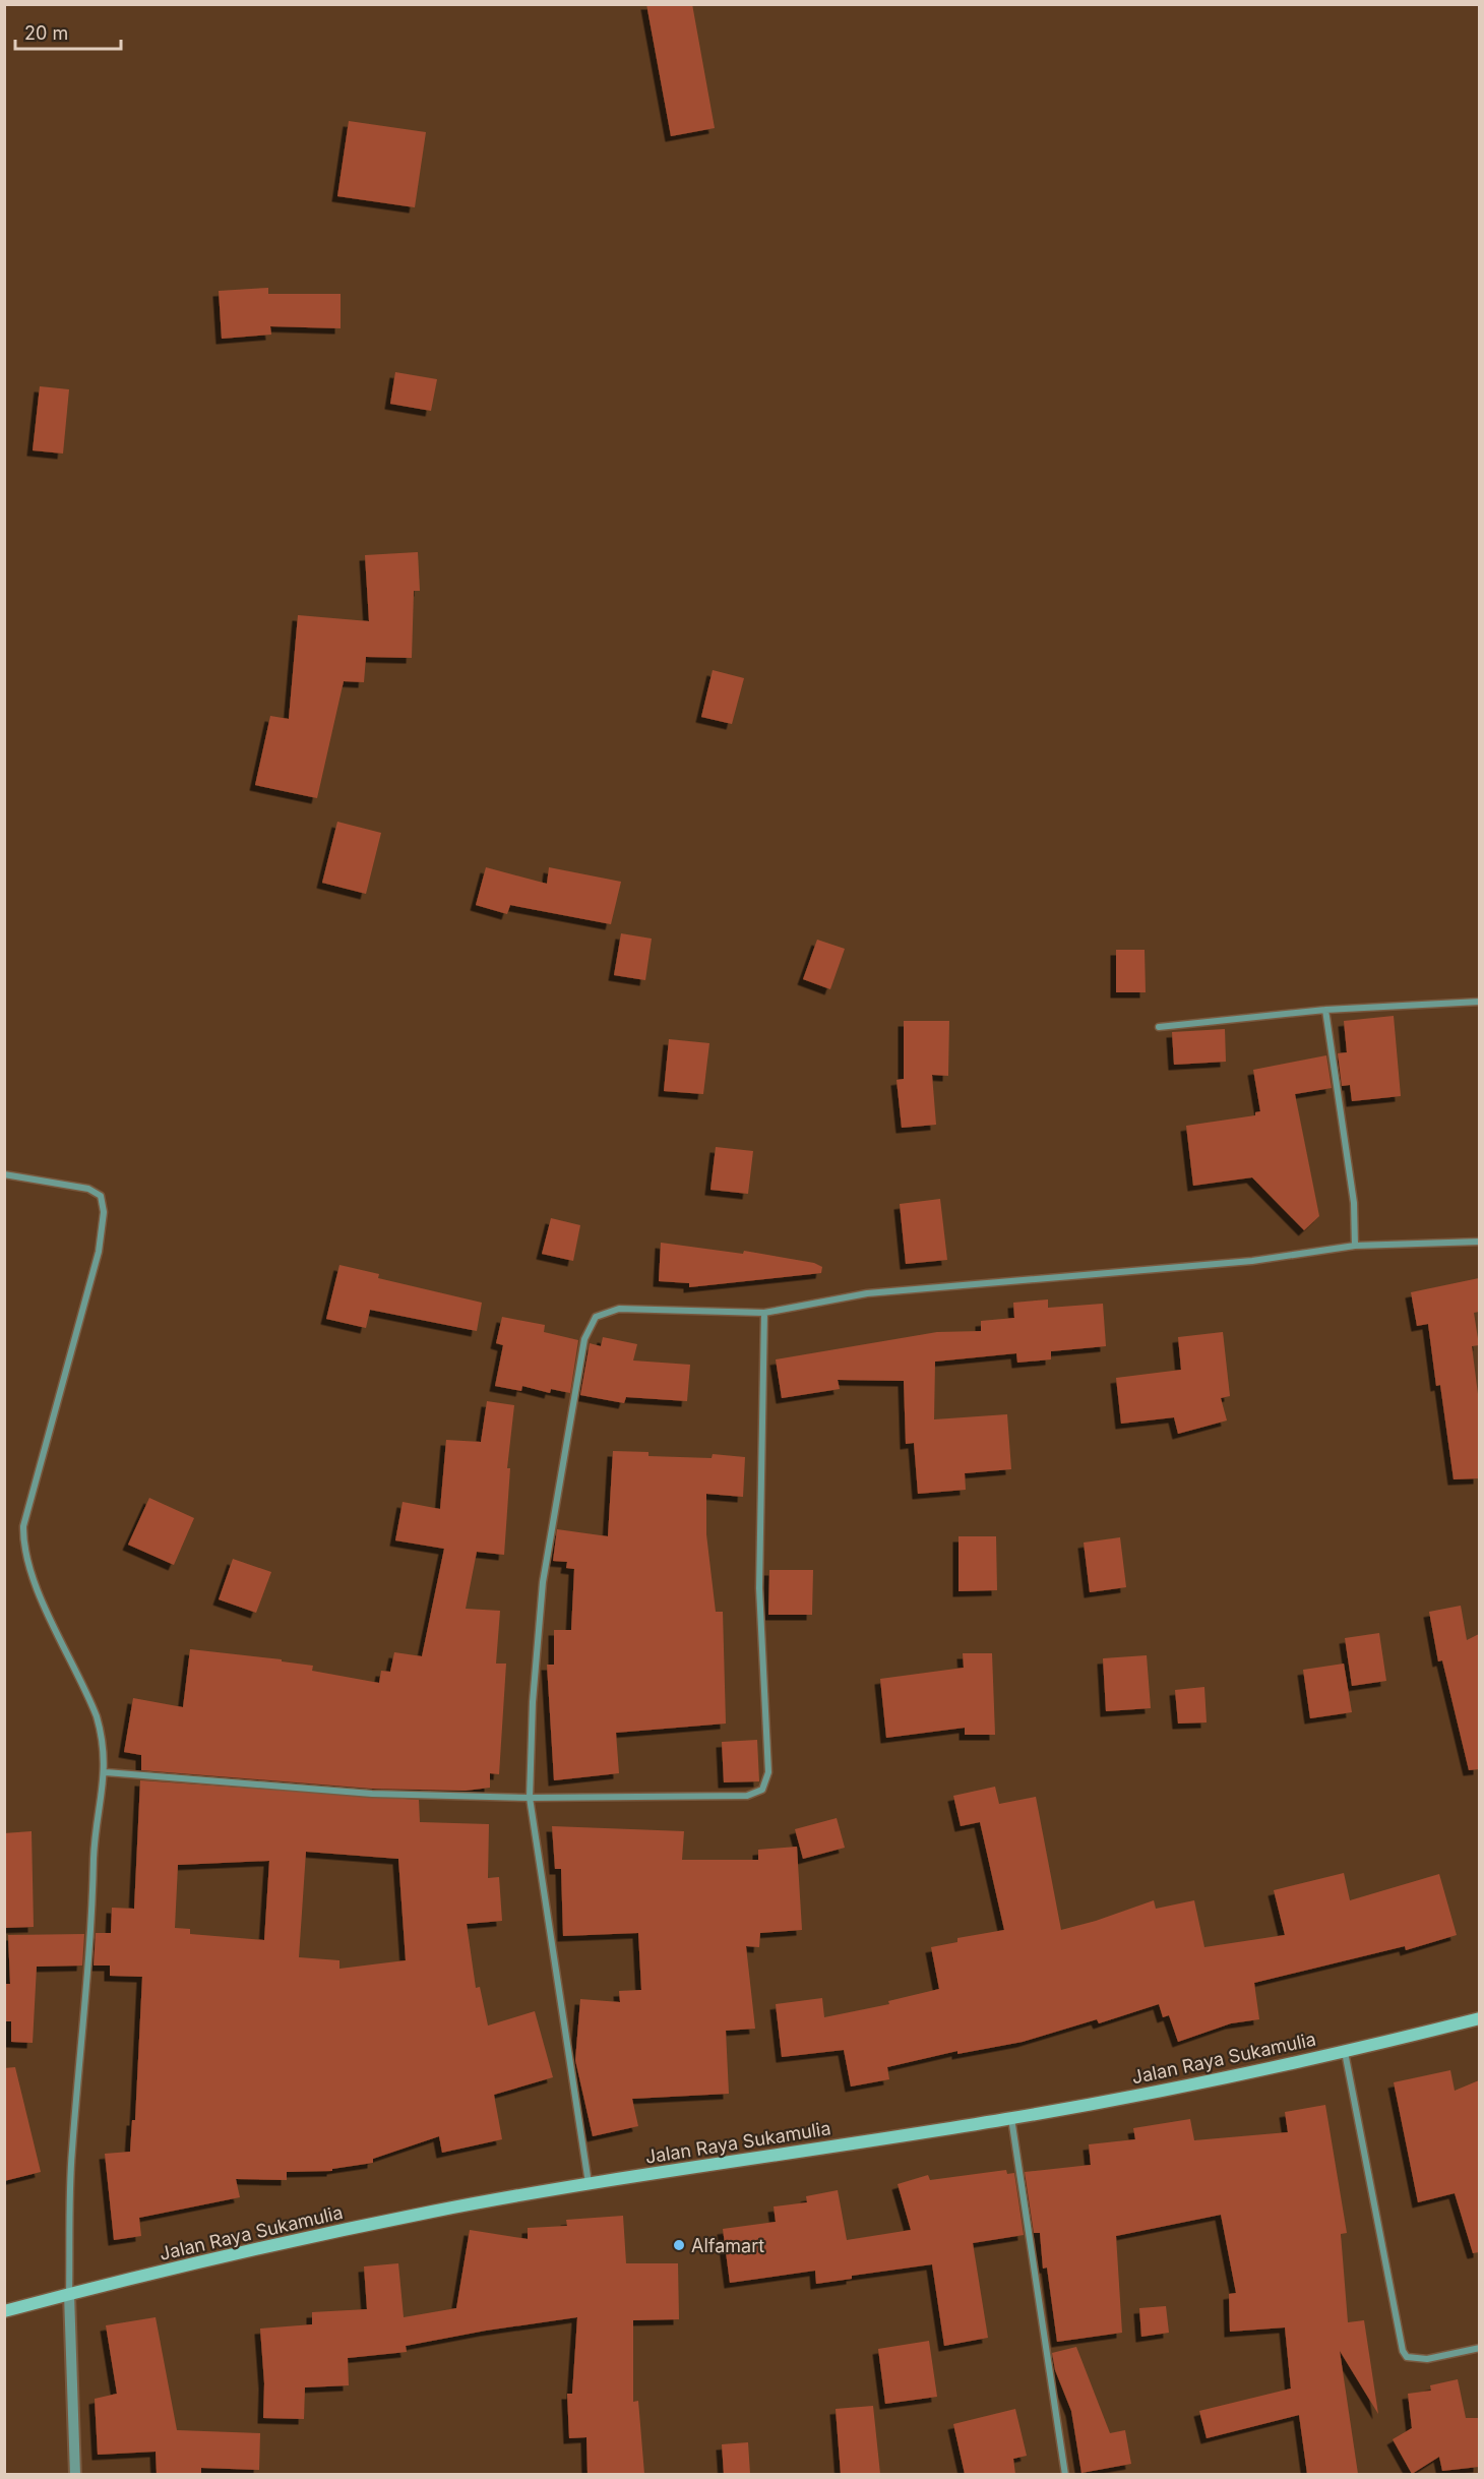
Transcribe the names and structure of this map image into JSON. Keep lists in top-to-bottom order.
{
  "streets": {
    "main road": ["Jalan Raya Sukamulia"]
  },
  "places": ["Alfamart"],
  "scale_bar": "20 m"
}
